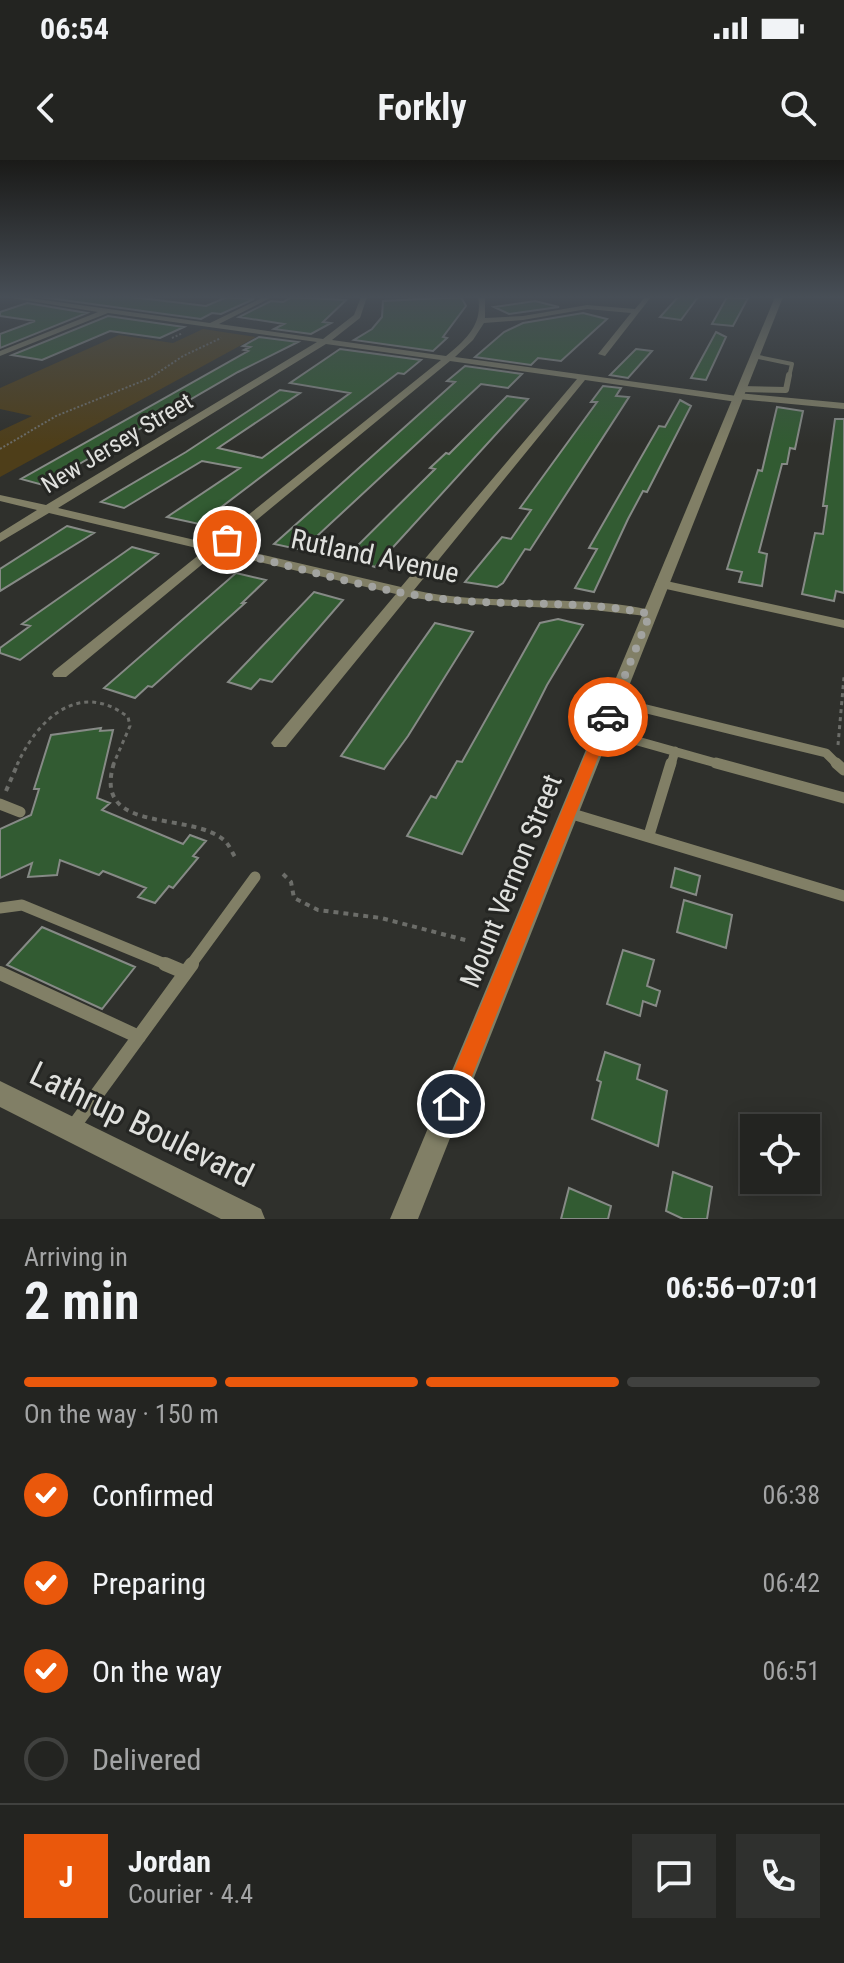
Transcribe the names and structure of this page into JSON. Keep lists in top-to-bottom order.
{
  "streets": {
    "street": [
      "New Jersey Street",
      "Rutland Avenue",
      "Mount Vernon Street",
      "Lathrup Boulevard"
    ]
  },
  "crossings": [
    ["New Jersey Street", "Rutland Avenue"],
    ["Rutland Avenue", "Mount Vernon Street"]
  ],
  "page": {
    "status": "06:54",
    "header": "Forkly",
    "heading": ["2 min", "Arriving in", "06:56–07:01"],
    "panel": ["Jordan", "Courier · 4.4"],
    "bar": "On the way · 150 m",
    "list": [
      ["Confirmed", "06:38"],
      ["Preparing", "06:42"],
      ["On the way", "06:51"],
      "Delivered"
    ],
    "round": "J"
  }
}
